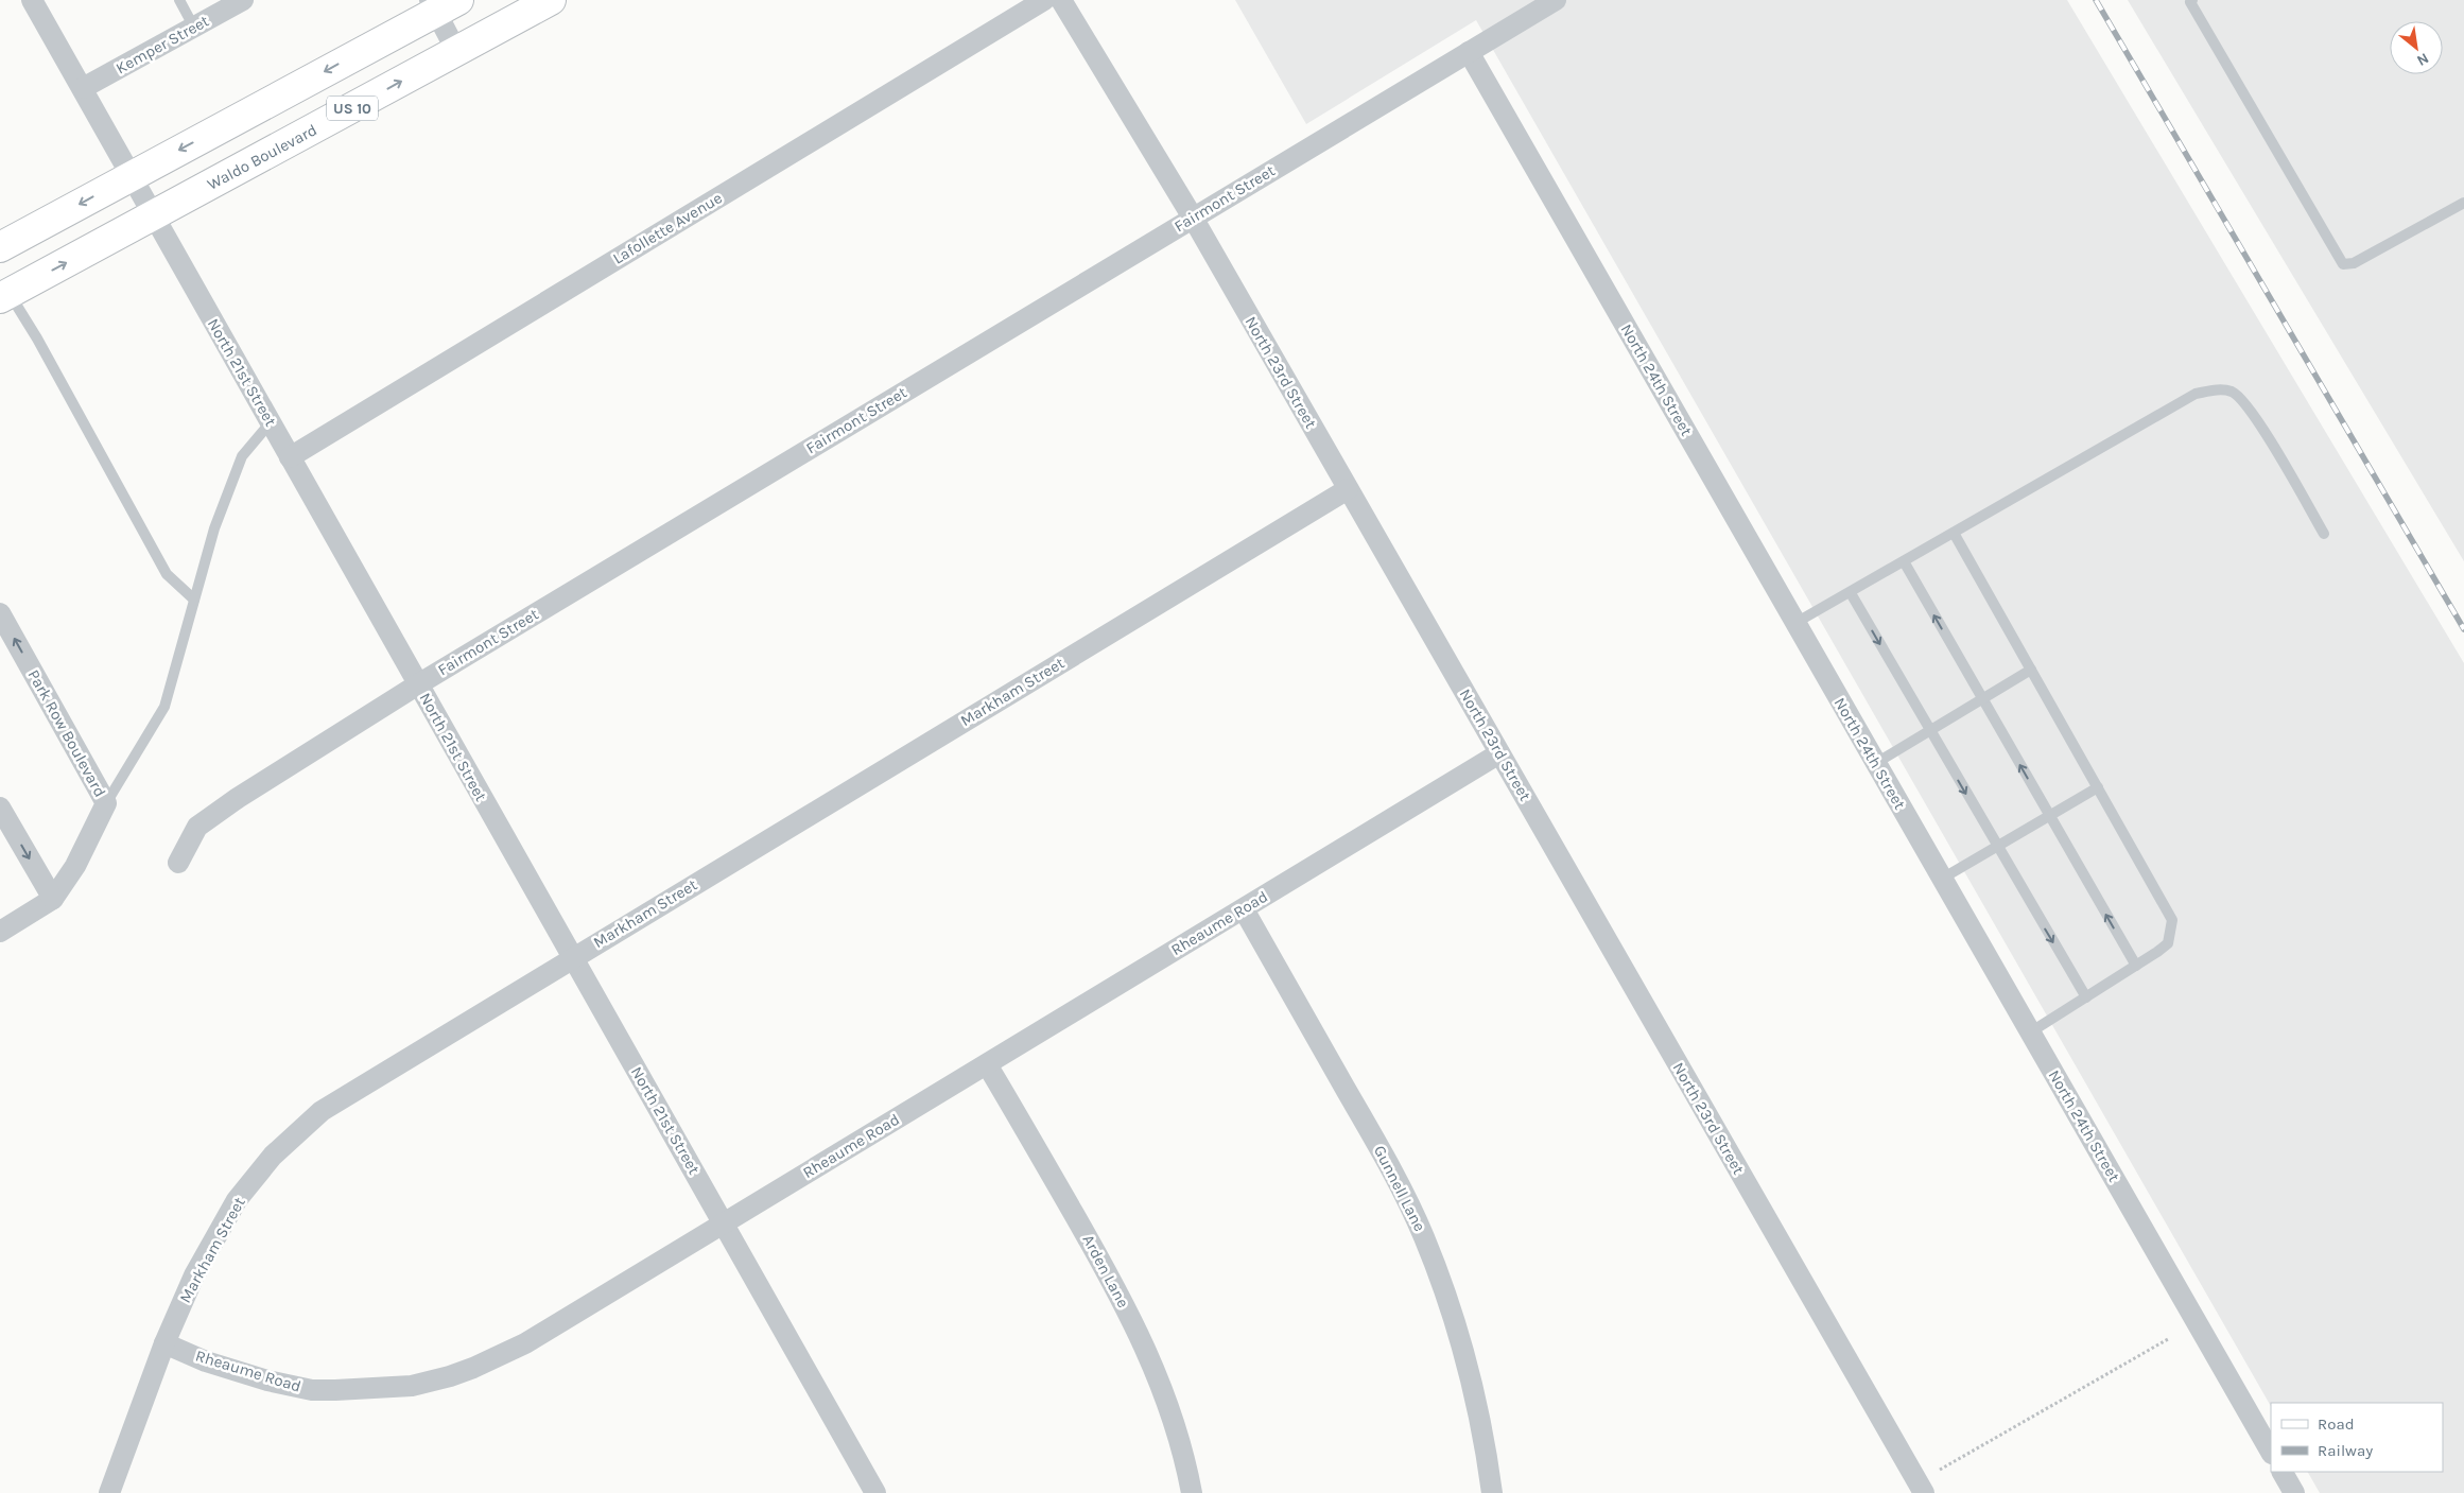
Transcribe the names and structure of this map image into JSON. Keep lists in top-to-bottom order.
{
  "streets": {
    "main road": ["US 10", "Waldo Boulevard"],
    "street": [
      "Kemper Street",
      "Fairmont Street",
      "Lafollette Avenue",
      "North 21st Street",
      "North 23rd Street",
      "North 24th Street",
      "Markham Street",
      "Park Row Boulevard",
      "Rheaume Road",
      "Gunnell Lane",
      "Arden Lane"
    ]
  },
  "crossings": [
    ["Kemper Street", "North 21st Street"],
    ["US 10", "North 21st Street"],
    ["Waldo Boulevard", "North 21st Street"],
    ["Fairmont Street", "North 21st Street"],
    ["Fairmont Street", "North 23rd Street"],
    ["Fairmont Street", "North 24th Street"],
    ["Lafollette Avenue", "North 21st Street"],
    ["North 21st Street", "Markham Street"],
    ["North 21st Street", "Rheaume Road"],
    ["North 23rd Street", "Markham Street"],
    ["North 23rd Street", "Rheaume Road"],
    ["Markham Street", "Rheaume Road"],
    ["Rheaume Road", "Gunnell Lane"],
    ["Rheaume Road", "Arden Lane"]
  ],
  "one_way": ["Park Row Boulevard"],
  "legend": ["Road", "Railway"],
  "north": "bottom right"
}
